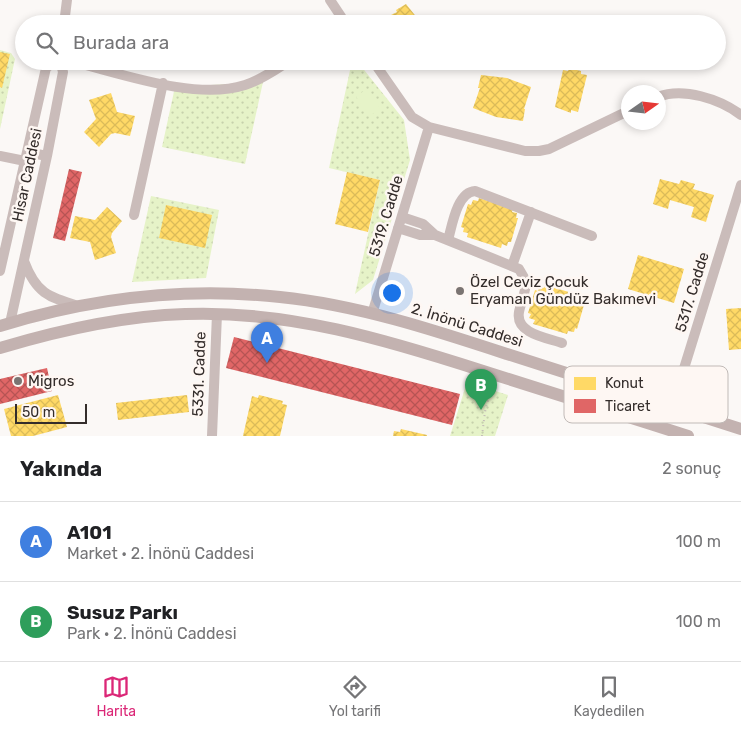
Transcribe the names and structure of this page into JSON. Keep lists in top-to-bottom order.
{
  "streets": {
    "main road": ["2. İnönü Caddesi"],
    "street": [
      "Hisar Caddesi",
      "5319. Cadde",
      "5317. Cadde",
      "5331. Cadde"
    ]
  },
  "crossings": [
    ["Hisar Caddesi", "2. İnönü Caddesi"],
    ["5319. Cadde", "2. İnönü Caddesi"]
  ],
  "places": ["Özel Ceviz Çocuk Eryaman Gündüz Bakımevi", "Migros"],
  "legend": ["Konut", "Ticaret"],
  "scale_bar": "50 m",
  "north": "right",
  "page": {
    "search": "Burada ara",
    "pins": ["A", "B"],
    "scale": "50 m",
    "heading": ["Yakında", "2 sonuç"],
    "list": [
      {
        "mark": "A",
        "name": "A101",
        "note": "Market · 2. İnönü Caddesi",
        "value": "100 m"
      },
      {
        "mark": "B",
        "name": "Susuz Parkı",
        "note": "Park · 2. İnönü Caddesi",
        "value": "100 m"
      }
    ],
    "nav": ["Harita", "Yol tarifi", "Kaydedilen"]
  }
}
